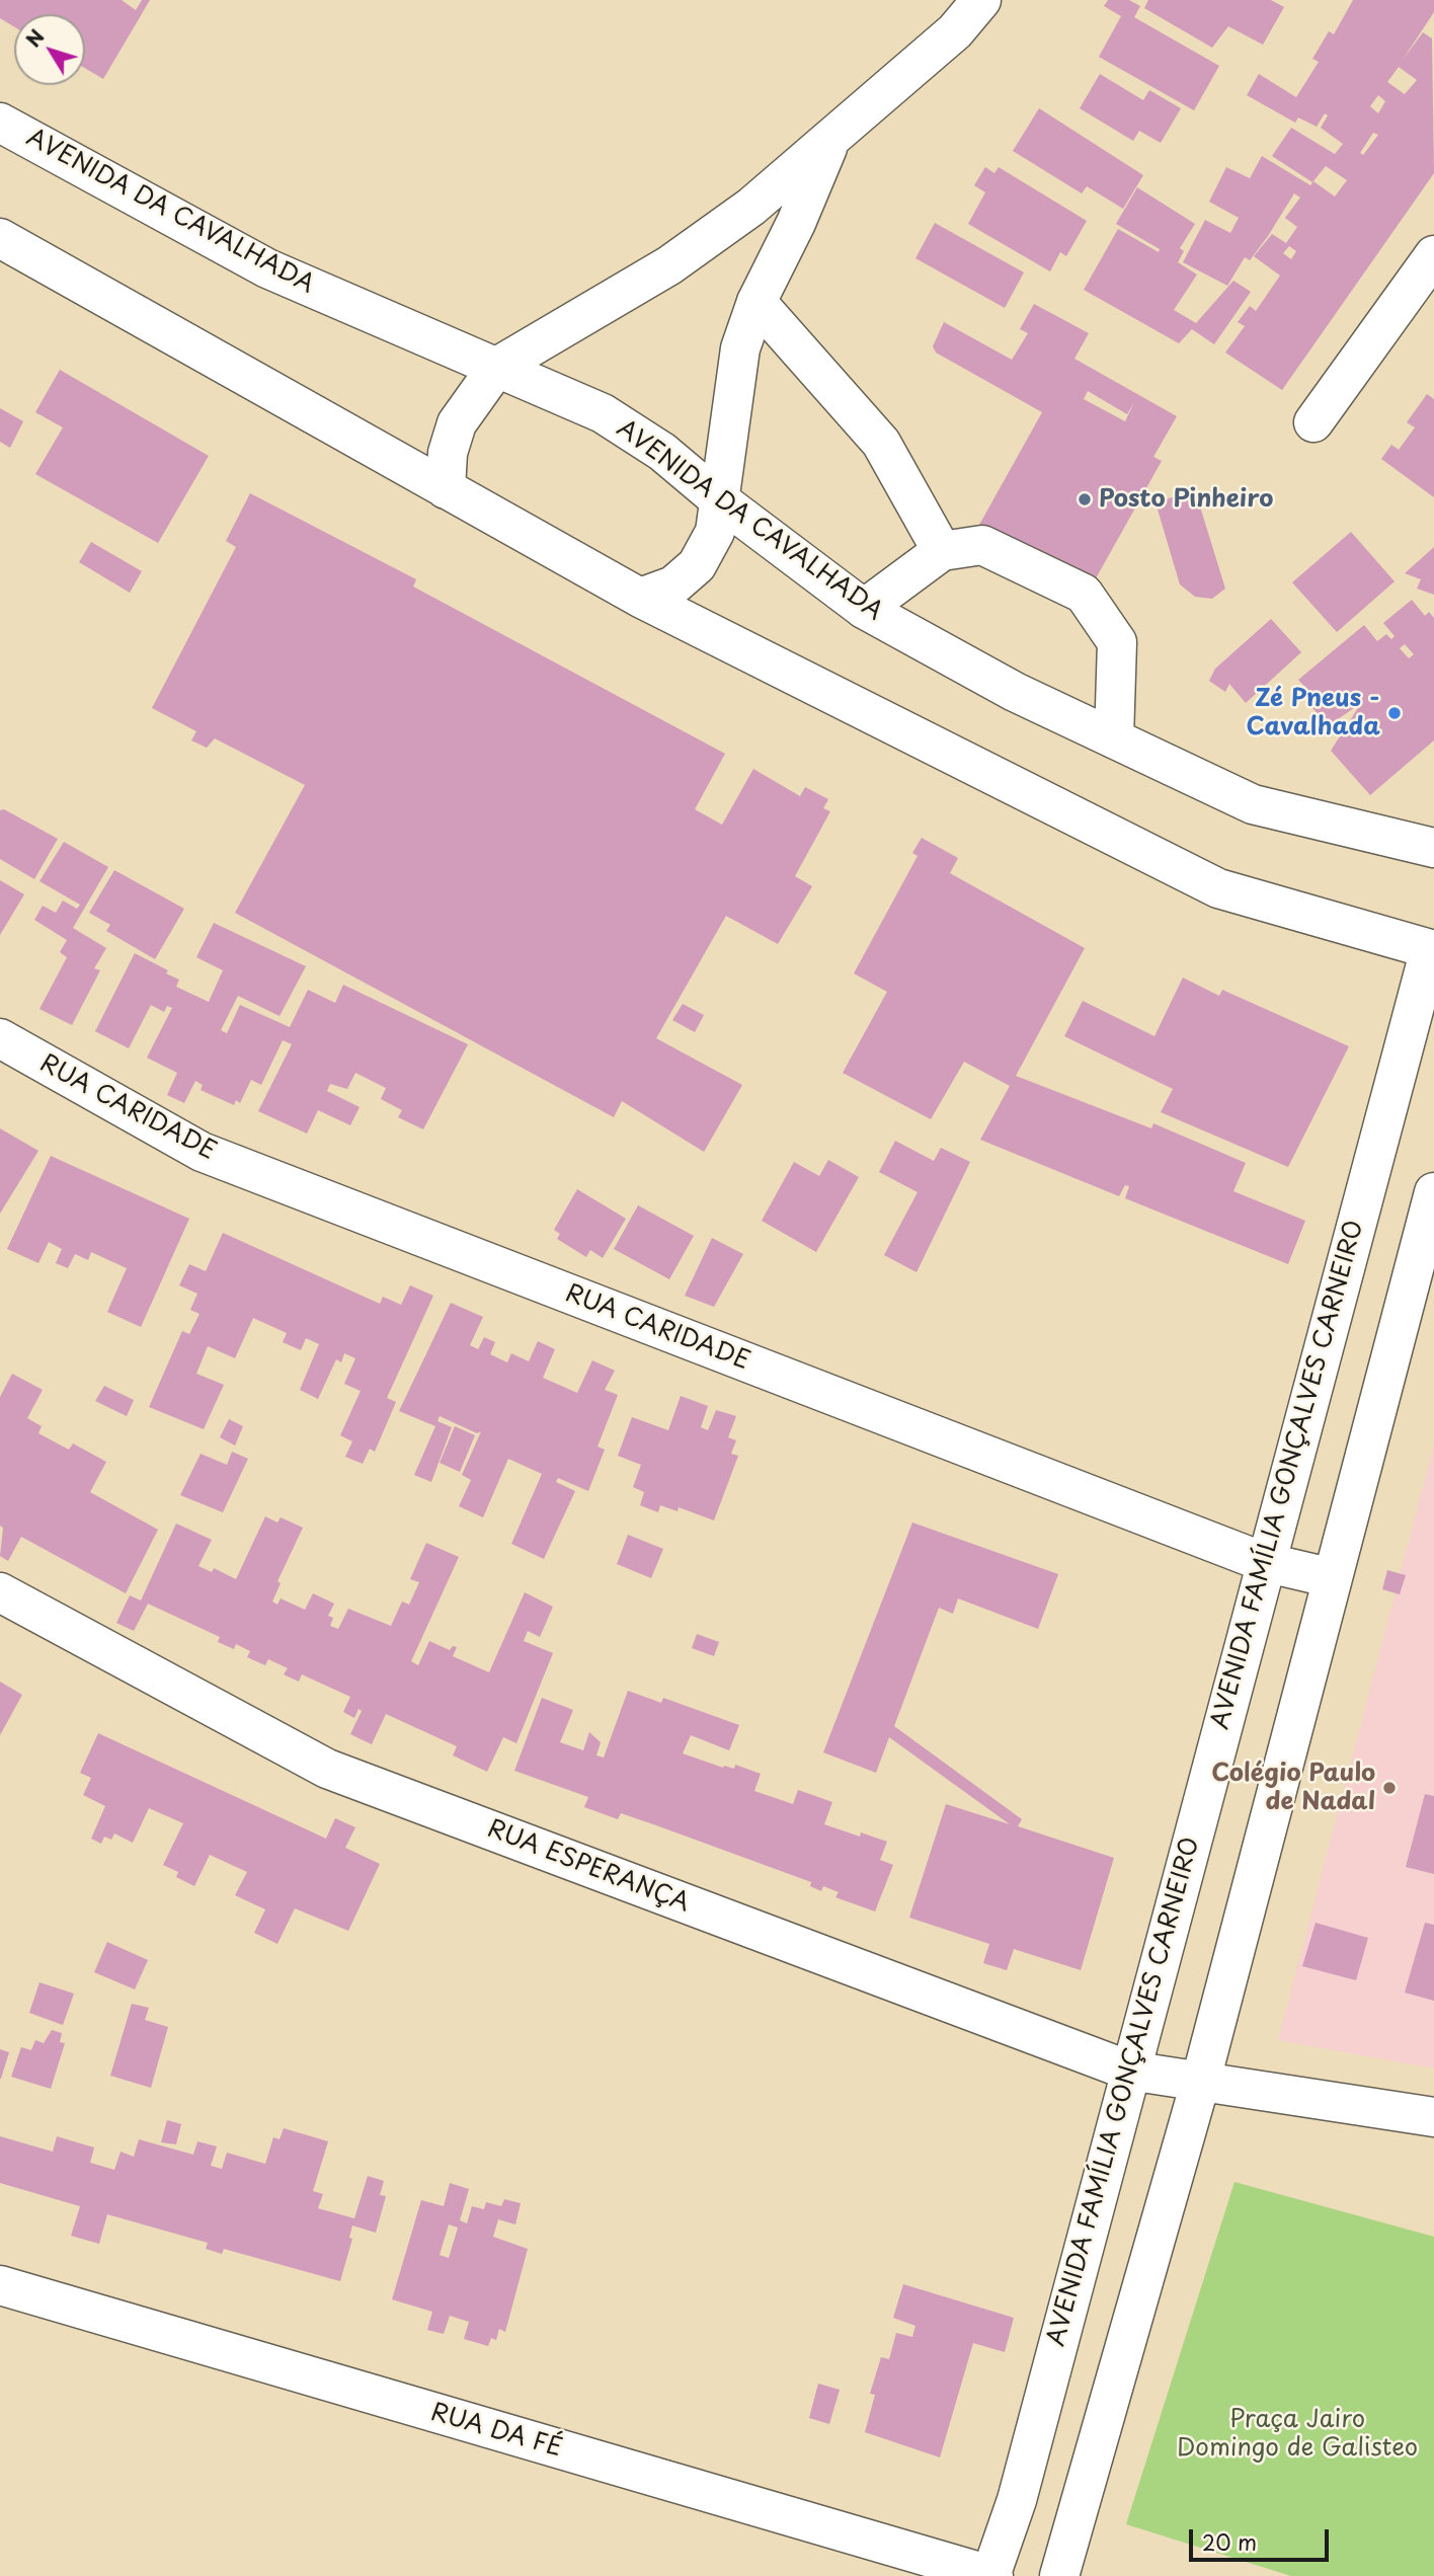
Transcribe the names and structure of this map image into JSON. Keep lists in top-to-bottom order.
{
  "streets": {
    "street": [
      "AVENIDA DA CAVALHADA",
      "RUA CARIDADE",
      "AVENIDA FAMÍLIA GONÇALVES CARNEIRO",
      "RUA ESPERANÇA",
      "RUA DA FÉ"
    ]
  },
  "crossings": [
    ["RUA CARIDADE", "AVENIDA FAMÍLIA GONÇALVES CARNEIRO"],
    ["AVENIDA FAMÍLIA GONÇALVES CARNEIRO", "RUA ESPERANÇA"],
    ["AVENIDA FAMÍLIA GONÇALVES CARNEIRO", "RUA DA FÉ"]
  ],
  "parks": ["Praça Jairo Domingo de Galisteo"],
  "places": ["Posto Pinheiro", "Zé Pneus - Cavalhada", "Colégio Paulo de Nadal"],
  "scale_bar": "20 m",
  "north": "top left"
}
